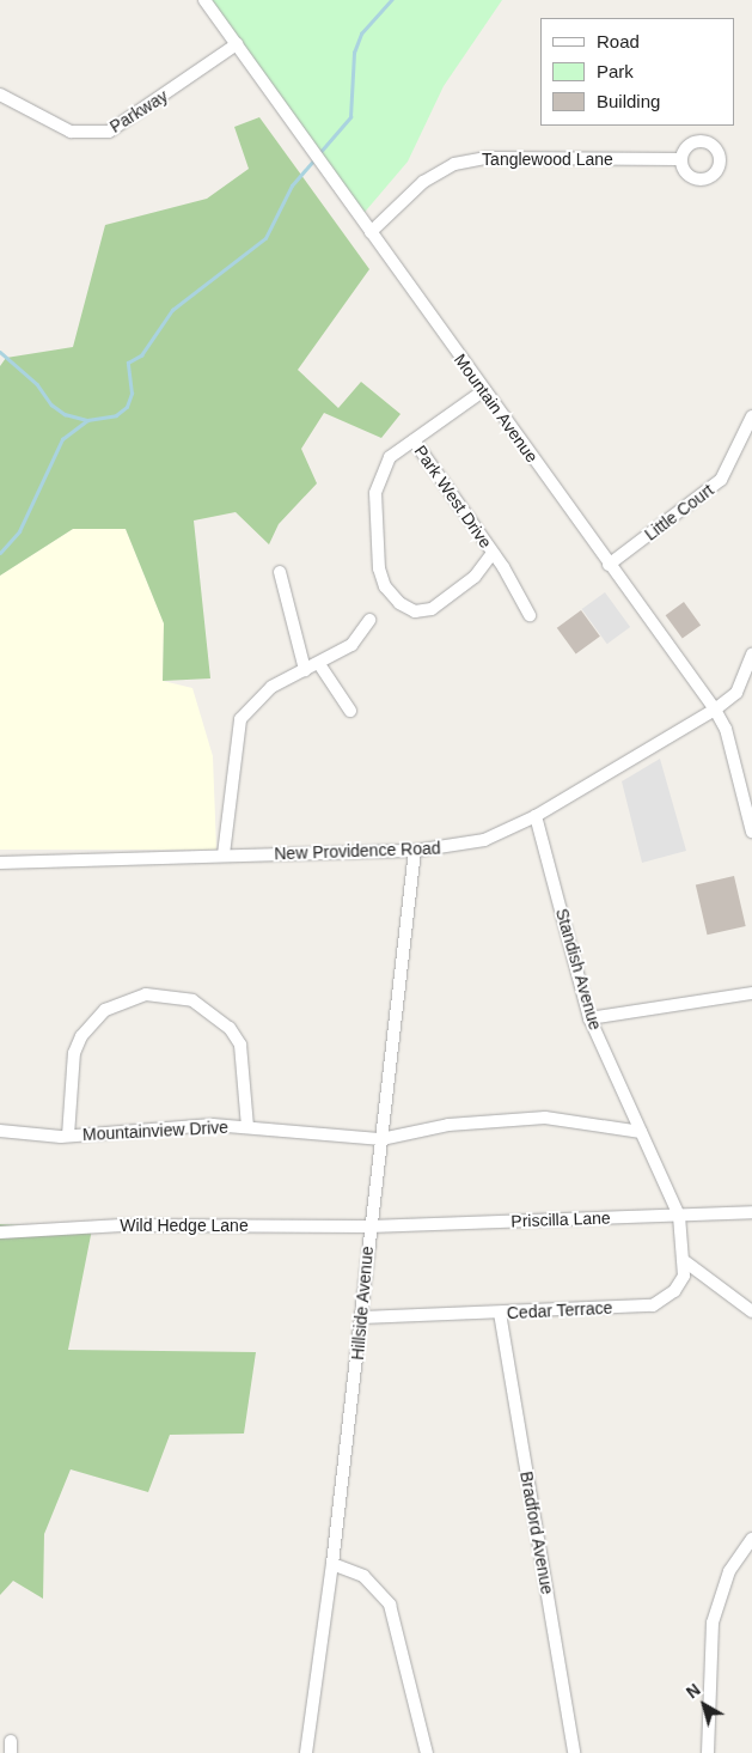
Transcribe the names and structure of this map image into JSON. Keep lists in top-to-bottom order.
{
  "streets": {
    "street": [
      "Parkway",
      "Tanglewood Lane",
      "Mountain Avenue",
      "Park West Drive",
      "Little Court",
      "New Providence Road",
      "Standish Avenue",
      "Mountainview Drive",
      "Priscilla Lane",
      "Wild Hedge Lane",
      "Hillside Avenue",
      "Cedar Terrace",
      "Bradford Avenue"
    ]
  },
  "crossings": [
    ["Parkway", "Mountain Avenue"],
    ["Tanglewood Lane", "Mountain Avenue"],
    ["Mountain Avenue", "Park West Drive"],
    ["Mountain Avenue", "Little Court"],
    ["Mountain Avenue", "New Providence Road"],
    ["New Providence Road", "Standish Avenue"],
    ["New Providence Road", "Hillside Avenue"],
    ["Standish Avenue", "Mountainview Drive"],
    ["Standish Avenue", "Priscilla Lane"],
    ["Mountainview Drive", "Hillside Avenue"],
    ["Priscilla Lane", "Wild Hedge Lane"],
    ["Priscilla Lane", "Hillside Avenue"],
    ["Wild Hedge Lane", "Hillside Avenue"],
    ["Hillside Avenue", "Cedar Terrace"],
    ["Cedar Terrace", "Bradford Avenue"]
  ],
  "legend": ["Road", "Park", "Building"],
  "north": "top left"
}
